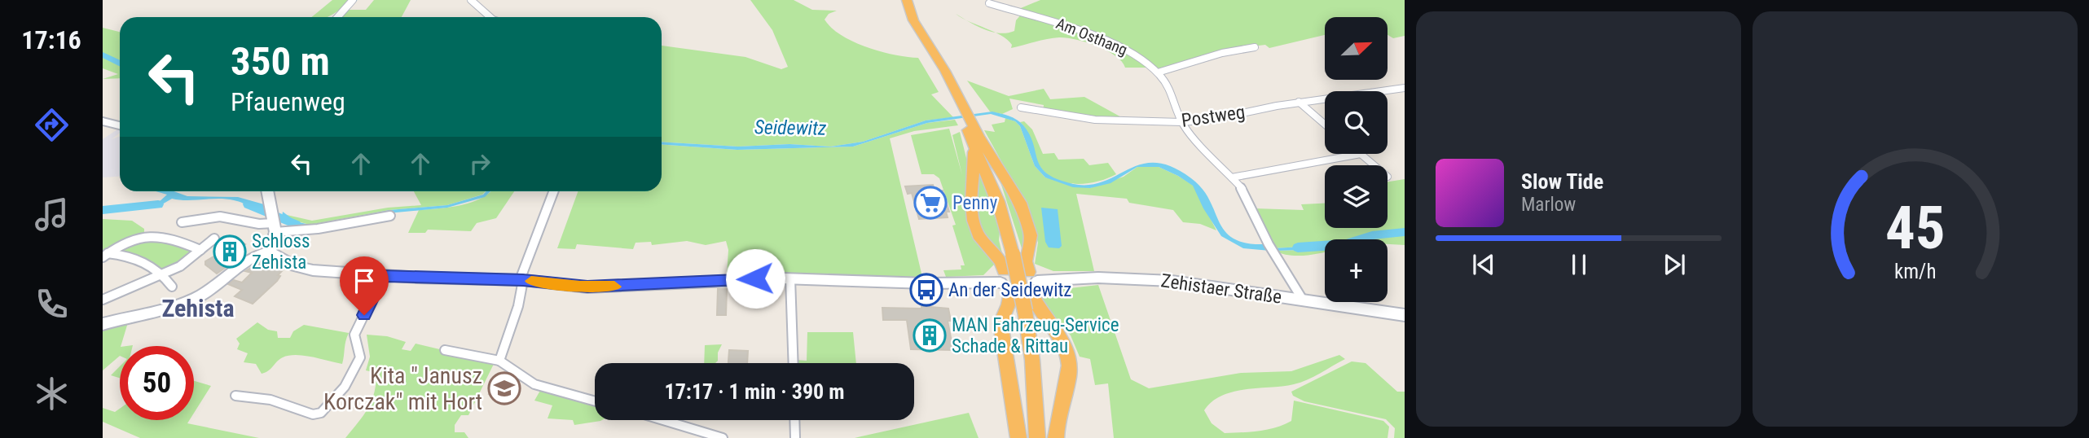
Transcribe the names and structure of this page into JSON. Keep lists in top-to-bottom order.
{
  "streets": {
    "main road": ["Zehistaer Straße"],
    "street": ["Am Osthang", "Postweg"]
  },
  "crossings": [
    ["Am Osthang", "Postweg"]
  ],
  "districts": ["Zehista"],
  "water": ["Seidewitz"],
  "places": {
    "supermarket": ["Penny"],
    "building": ["Schloss Zehista", "MAN Fahrzeug-Service Schade & Rittau"],
    "bus stop": ["An der Seidewitz"],
    "school or university": ["Kita \"Janusz Korczak\" mit Hort"]
  },
  "north": "top right",
  "page": {
    "tabs": "17:16",
    "map_buttons": "+",
    "turn": ["350 m", "Pfauenweg"],
    "song": ["Slow Tide", "Marlow"],
    "limit": "50",
    "trip": "17:17 · 1 min · 390 m",
    "gauge": ["45", "km/h"]
  }
}
